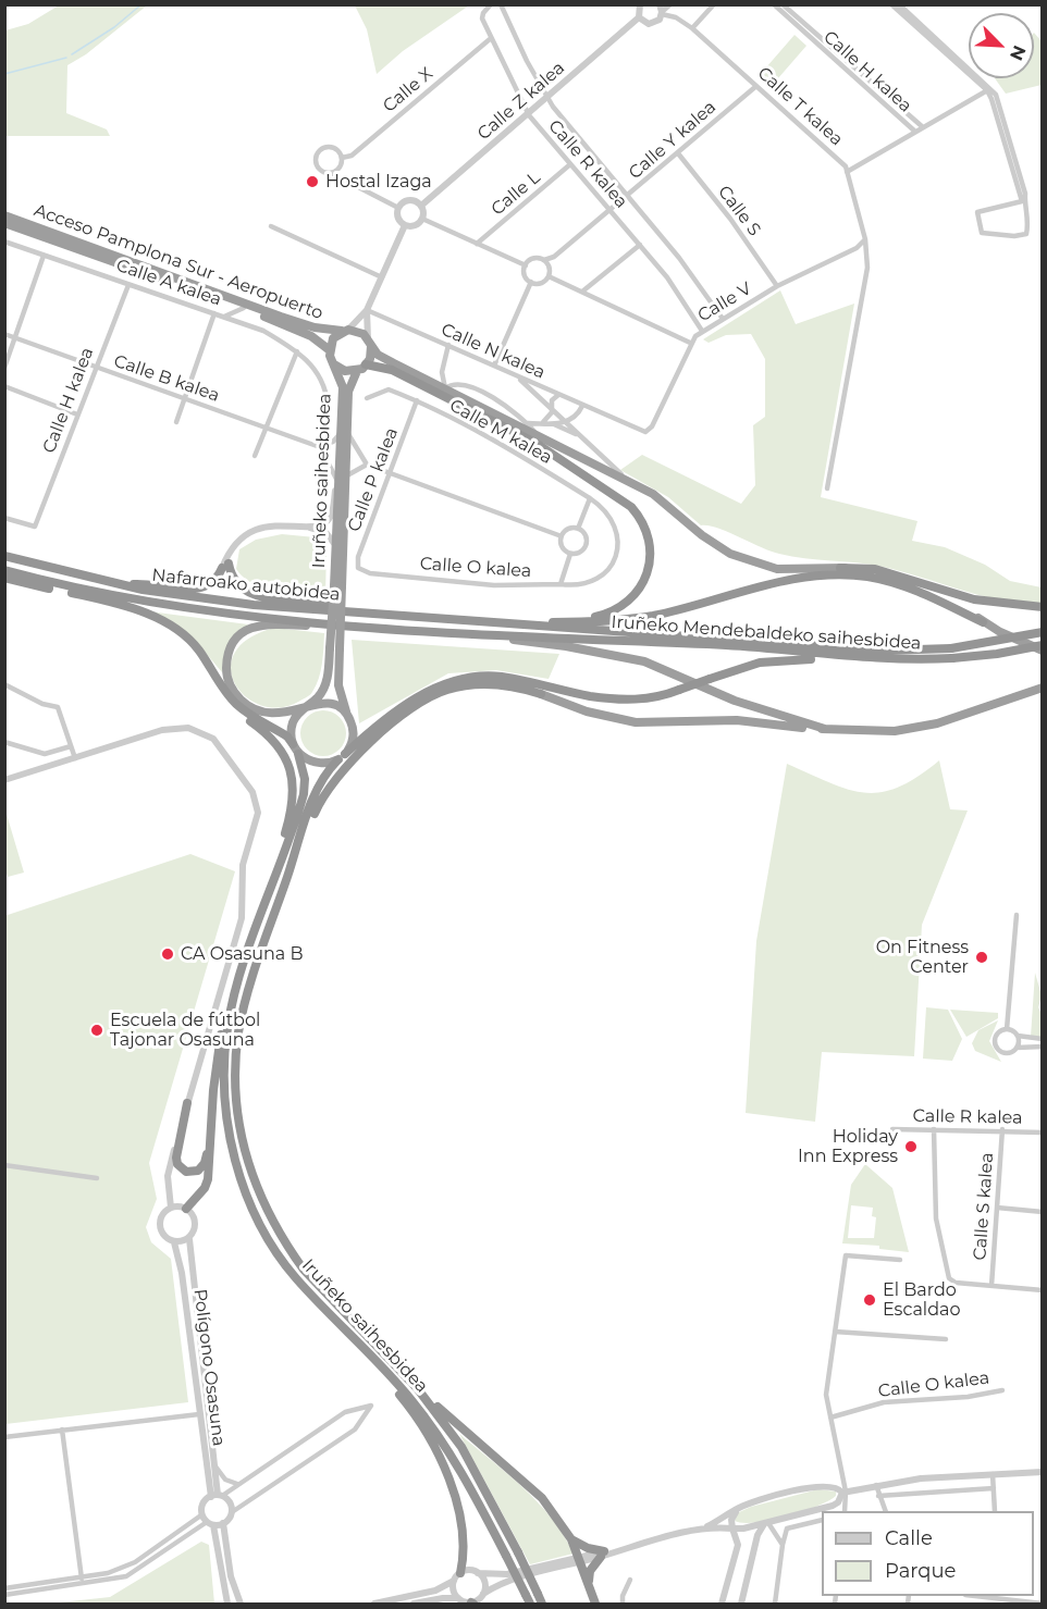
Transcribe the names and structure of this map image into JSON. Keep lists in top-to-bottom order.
{
  "streets": {
    "highway": [
      "Acceso Pamplona Sur - Aeropuerto",
      "Iruñeko saihesbidea",
      "Nafarroako autobidea",
      "Iruñeko Mendebaldeko saihesbidea"
    ],
    "street": [
      "Calle H kalea",
      "Calle X",
      "Calle Z kalea",
      "Calle T kalea",
      "Calle Y kalea",
      "Calle R kalea",
      "Calle L",
      "Calle S",
      "Calle A kalea",
      "Calle V",
      "Calle N kalea",
      "Calle B kalea",
      "Calle M kalea",
      "Calle P kalea",
      "Calle O kalea",
      "Calle S kalea",
      "Polígono Osasuna"
    ]
  },
  "crossings": [
    ["Calle H kalea", "Calle A kalea"],
    ["Calle H kalea", "Calle B kalea"],
    ["Calle X", "Calle R kalea"],
    ["Calle Z kalea", "Calle R kalea"],
    ["Calle T kalea", "Calle Y kalea"],
    ["Calle T kalea", "Calle V"],
    ["Calle Y kalea", "Calle R kalea"],
    ["Calle Y kalea", "Calle S"],
    ["Calle R kalea", "Calle L"],
    ["Calle R kalea", "Calle V"],
    ["Calle R kalea", "Calle S kalea"],
    ["Calle S", "Calle V"],
    ["Acceso Pamplona Sur - Aeropuerto", "Iruñeko saihesbidea"],
    ["Calle V", "Calle N kalea"],
    ["Calle M kalea", "Calle P kalea"],
    ["Calle M kalea", "Calle O kalea"],
    ["Calle P kalea", "Calle O kalea"],
    ["Nafarroako autobidea", "Iruñeko Mendebaldeko saihesbidea"]
  ],
  "places": [
    "Hostal Izaga",
    "CA Osasuna B",
    "On Fitness Center",
    "Escuela de fútbol Tajonar Osasuna",
    "Holiday Inn Express",
    "El Bardo Escaldao"
  ],
  "legend": ["Calle", "Parque"],
  "north": "bottom right"
}
